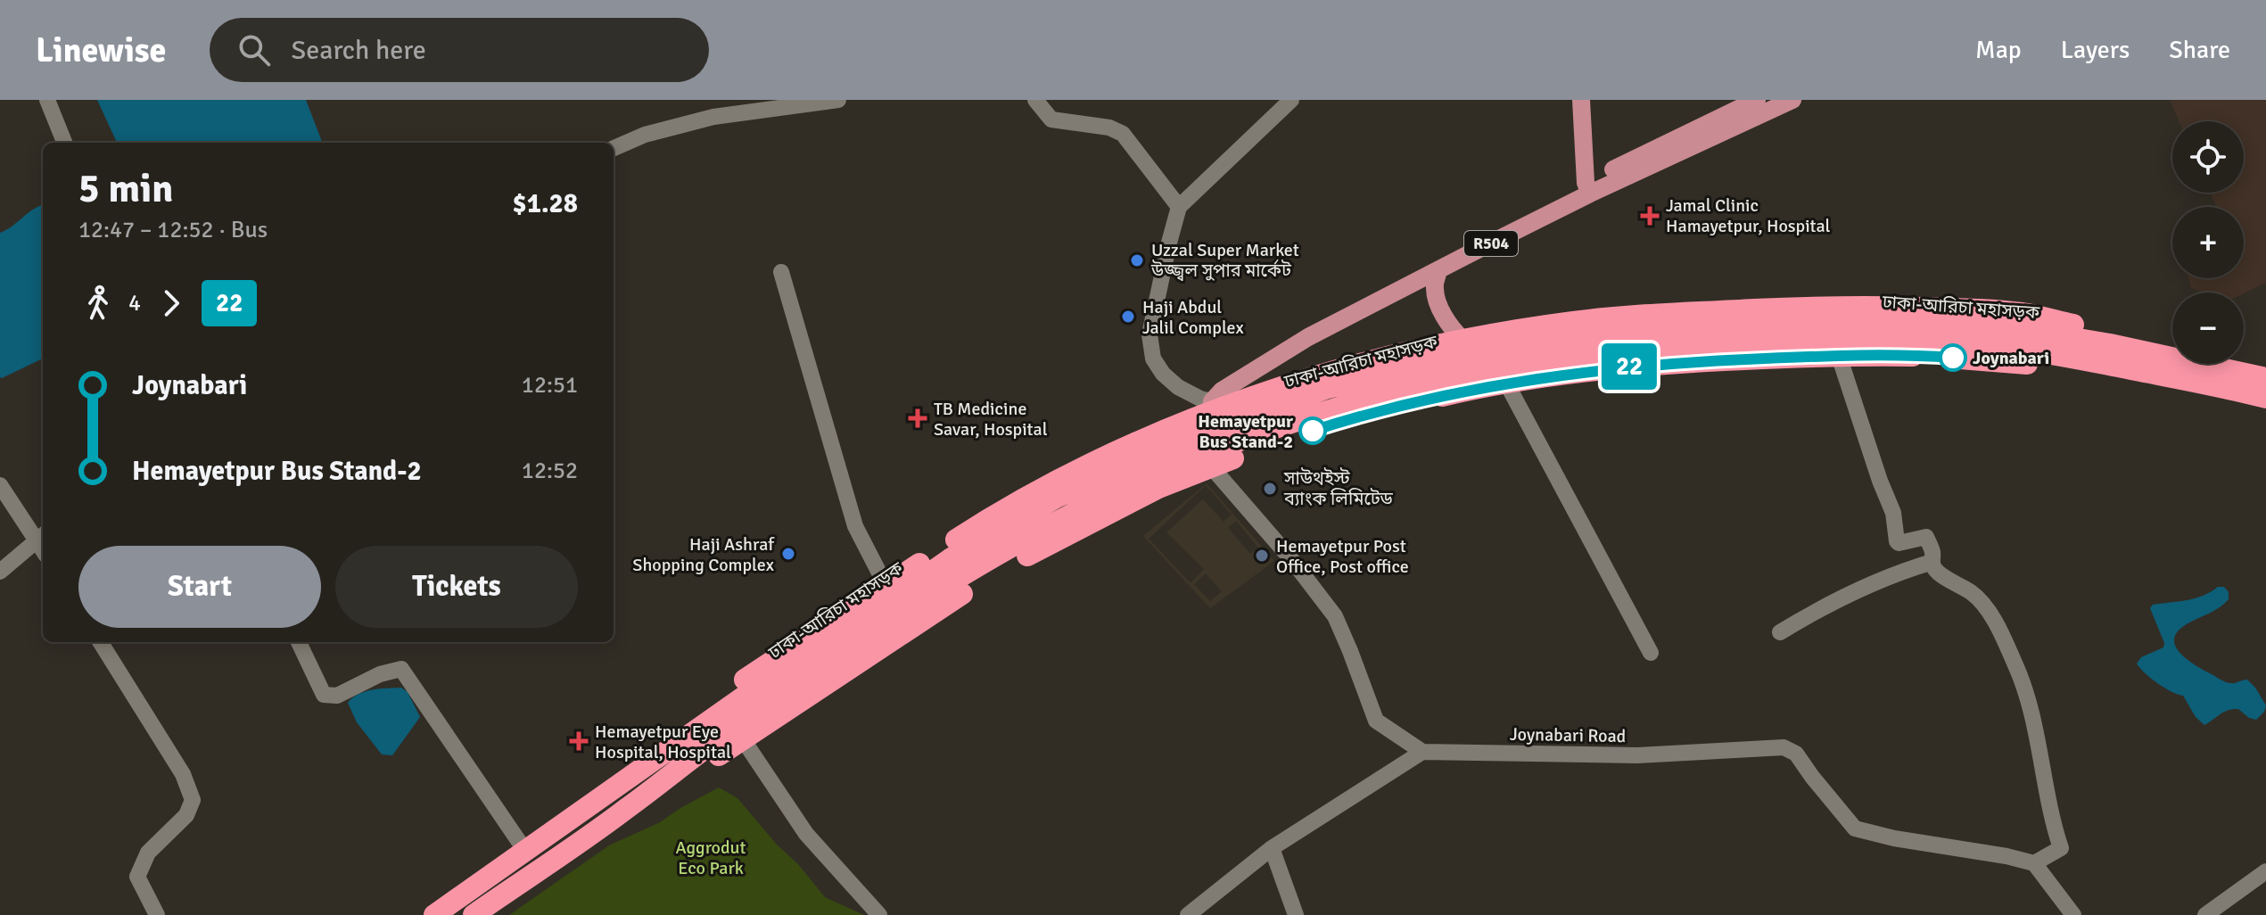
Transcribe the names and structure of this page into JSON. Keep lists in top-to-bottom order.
{
  "streets": {
    "highway": ["ঢাকা-আরিচা মহাসড়ক"],
    "main road": ["R504"],
    "street": ["Joynabari Road"]
  },
  "parks": ["Aggrodut Eco Park"],
  "places": {
    "health": ["Jamal Clinic Hamayetpur, Hospital", "TB Medicine Savar, Hospital", "Hemayetpur Eye Hospital, Hospital"],
    "other": [
      "Uzzal Super Market উজ্জ্বল সুপার মার্কেট",
      "Haji Abdul Jalil Complex",
      "Joynabari",
      "Hemayetpur Bus Stand-2",
      "সাউথইস্ট ব্যাংক লিমিটেড",
      "Haji Ashraf Shopping Complex",
      "Hemayetpur Post Office, Post office"
    ]
  },
  "lines": ["bus line 22"],
  "page": {
    "header": "Linewise",
    "search": "Search here",
    "nav": ["Map", "Layers", "Share"],
    "on_map": "22",
    "map_buttons": ["+", "−"],
    "heading": ["5 min", "12:47 – 12:52 · Bus", "$1.28"],
    "legs": ["4", "22"],
    "list": [
      {
        "name": "Joynabari",
        "value": "12:51"
      },
      {
        "name": "Hemayetpur Bus Stand-2",
        "value": "12:52"
      }
    ],
    "buttons": ["Start", "Tickets"]
  }
}
